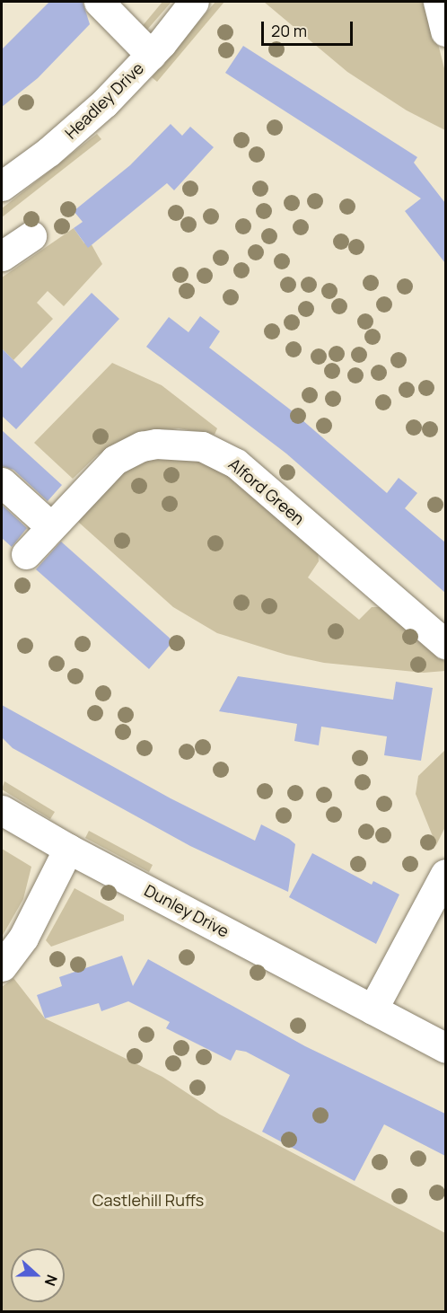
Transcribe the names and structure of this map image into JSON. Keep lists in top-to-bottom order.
{
  "streets": {
    "street": ["Headley Drive", "Alford Green", "Dunley Drive"]
  },
  "parks": ["Castlehill Ruffs"],
  "scale_bar": "20 m",
  "north": "right"
}
